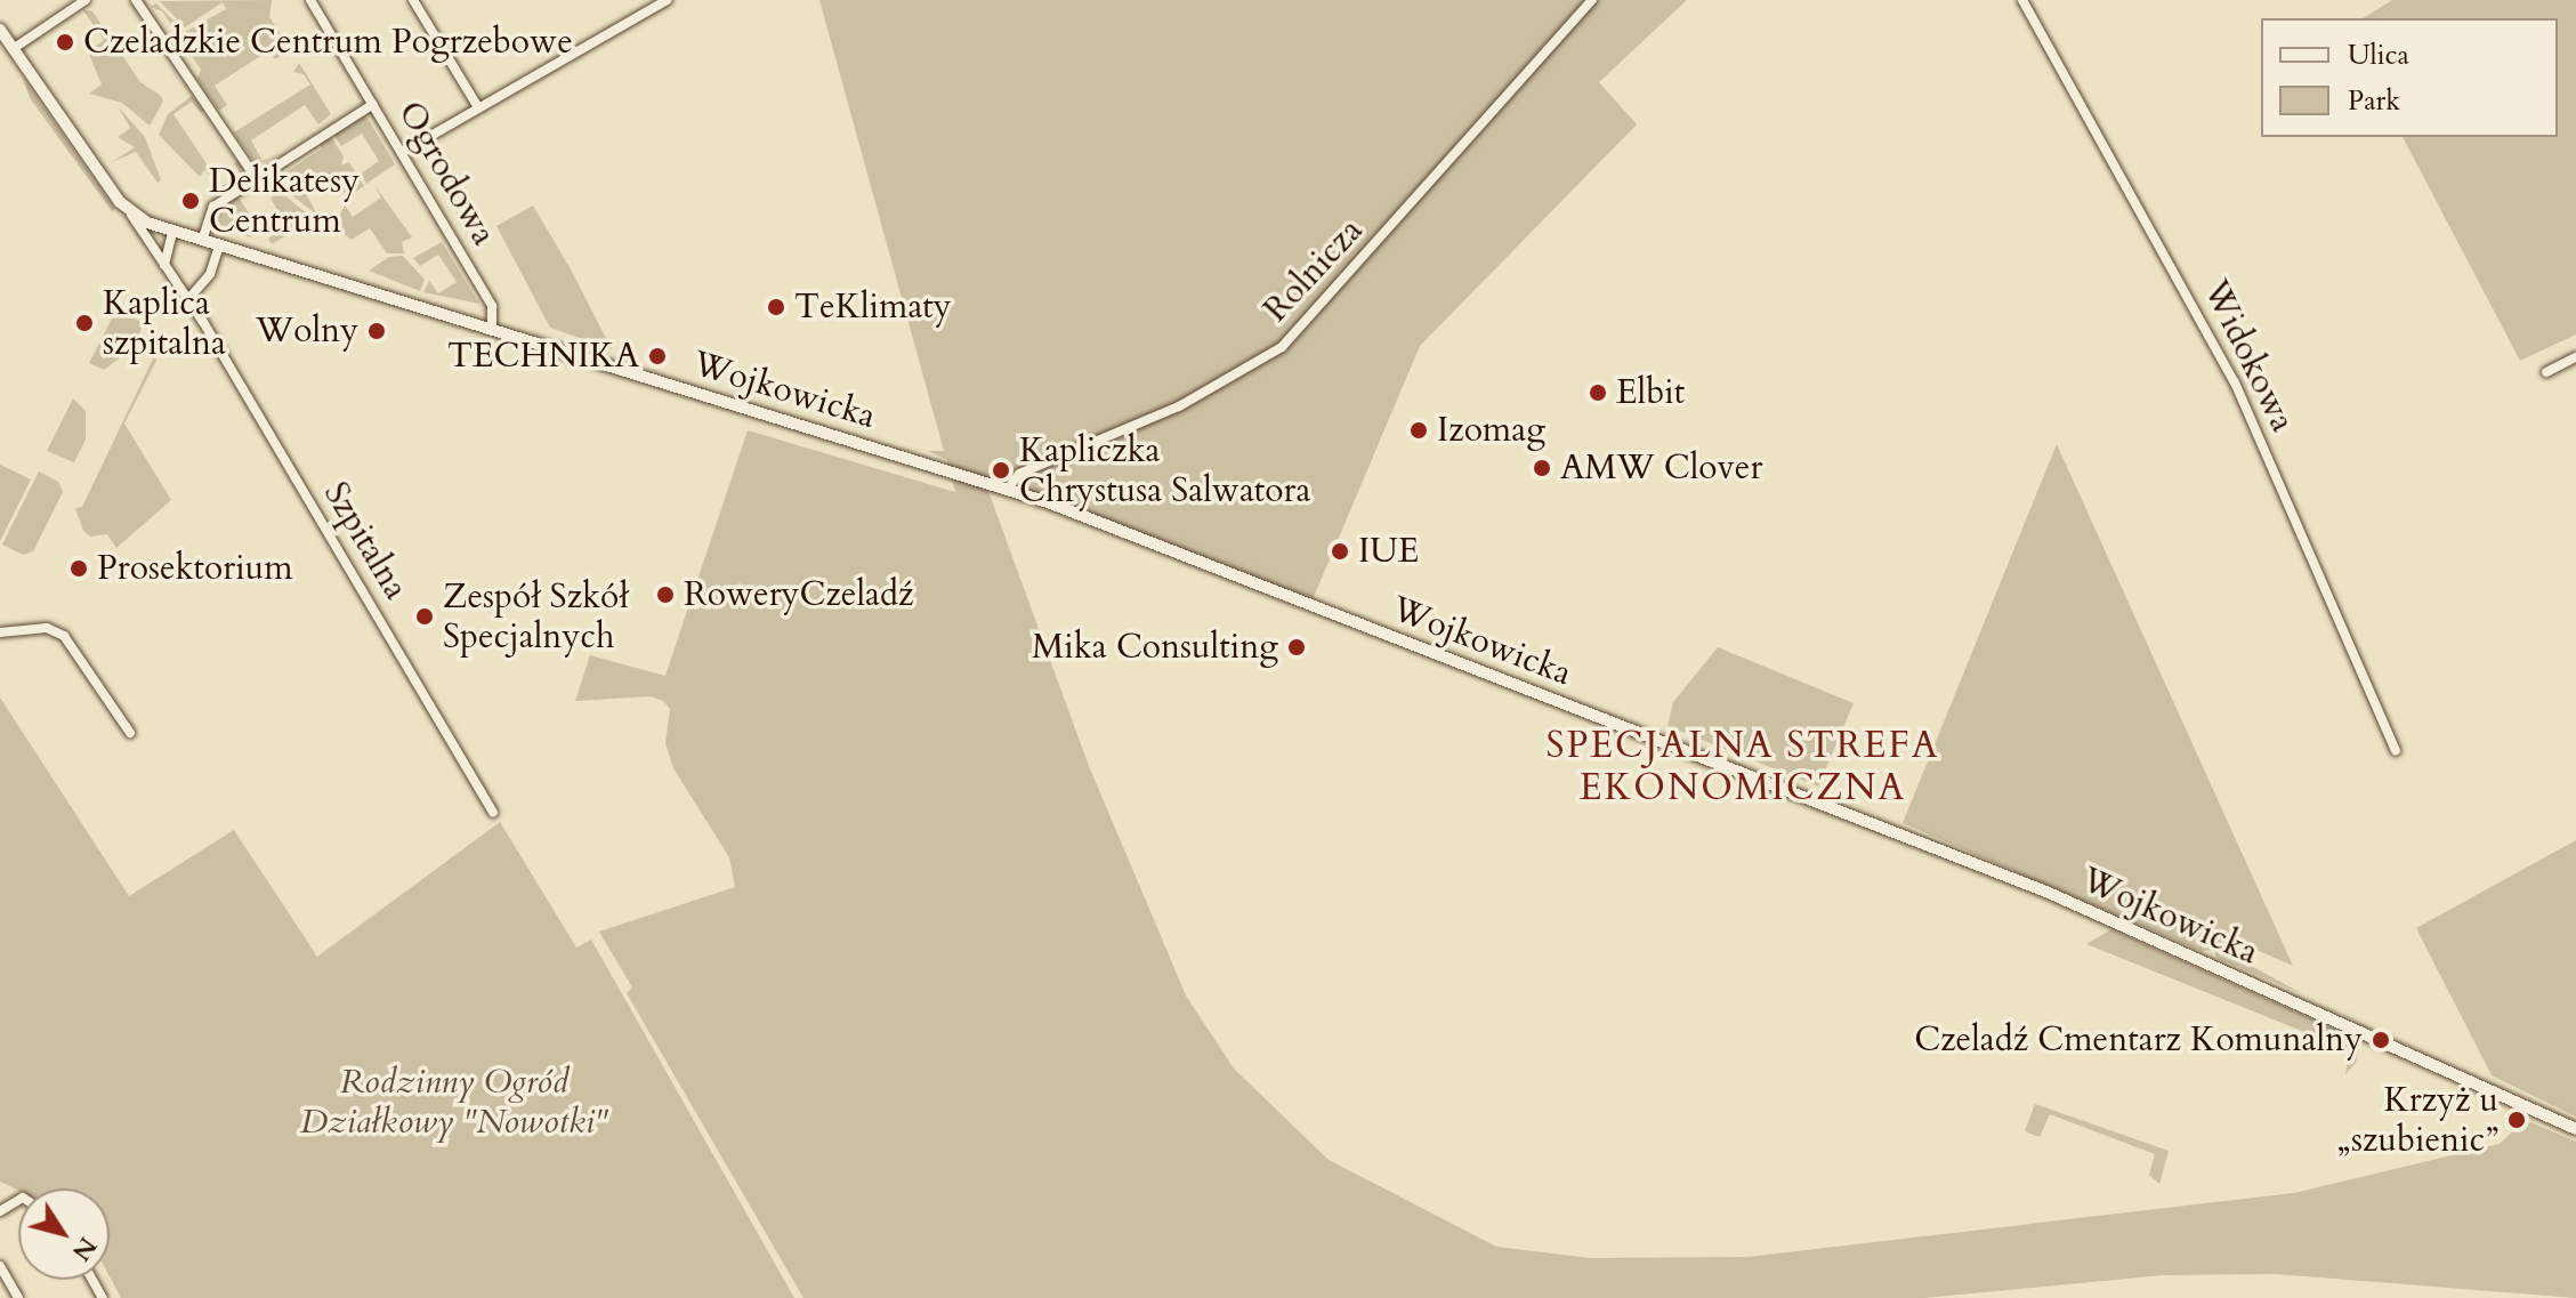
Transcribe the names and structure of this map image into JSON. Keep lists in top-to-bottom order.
{
  "streets": {
    "street": [
      "Ogrodowa",
      "Rolnicza",
      "Widokowa",
      "Wojkowicka",
      "Szpitalna"
    ]
  },
  "crossings": [
    ["Ogrodowa", "Wojkowicka"],
    ["Rolnicza", "Wojkowicka"],
    ["Wojkowicka", "Szpitalna"]
  ],
  "districts": ["SPECJALNA STREFA EKONOMICZNA"],
  "parks": ["Rodzinny Ogród Działkowy \"Nowotki\""],
  "places": [
    "Czeladzkie Centrum Pogrzebowe",
    "Delikatesy Centrum",
    "TeKlimaty",
    "Kaplica szpitalna",
    "Wolny",
    "TECHNIKA",
    "Elbit",
    "Izomag",
    "AMW Clover",
    "Kapliczka Chrystusa Salwatora",
    "IUE",
    "Prosektorium",
    "RoweryCzeladź",
    "Zespół Szkół Specjalnych",
    "Mika Consulting",
    "Czeladź Cmentarz Komunalny",
    "Krzyż u „szubienic”"
  ],
  "legend": ["Ulica", "Park"],
  "north": "bottom right"
}
